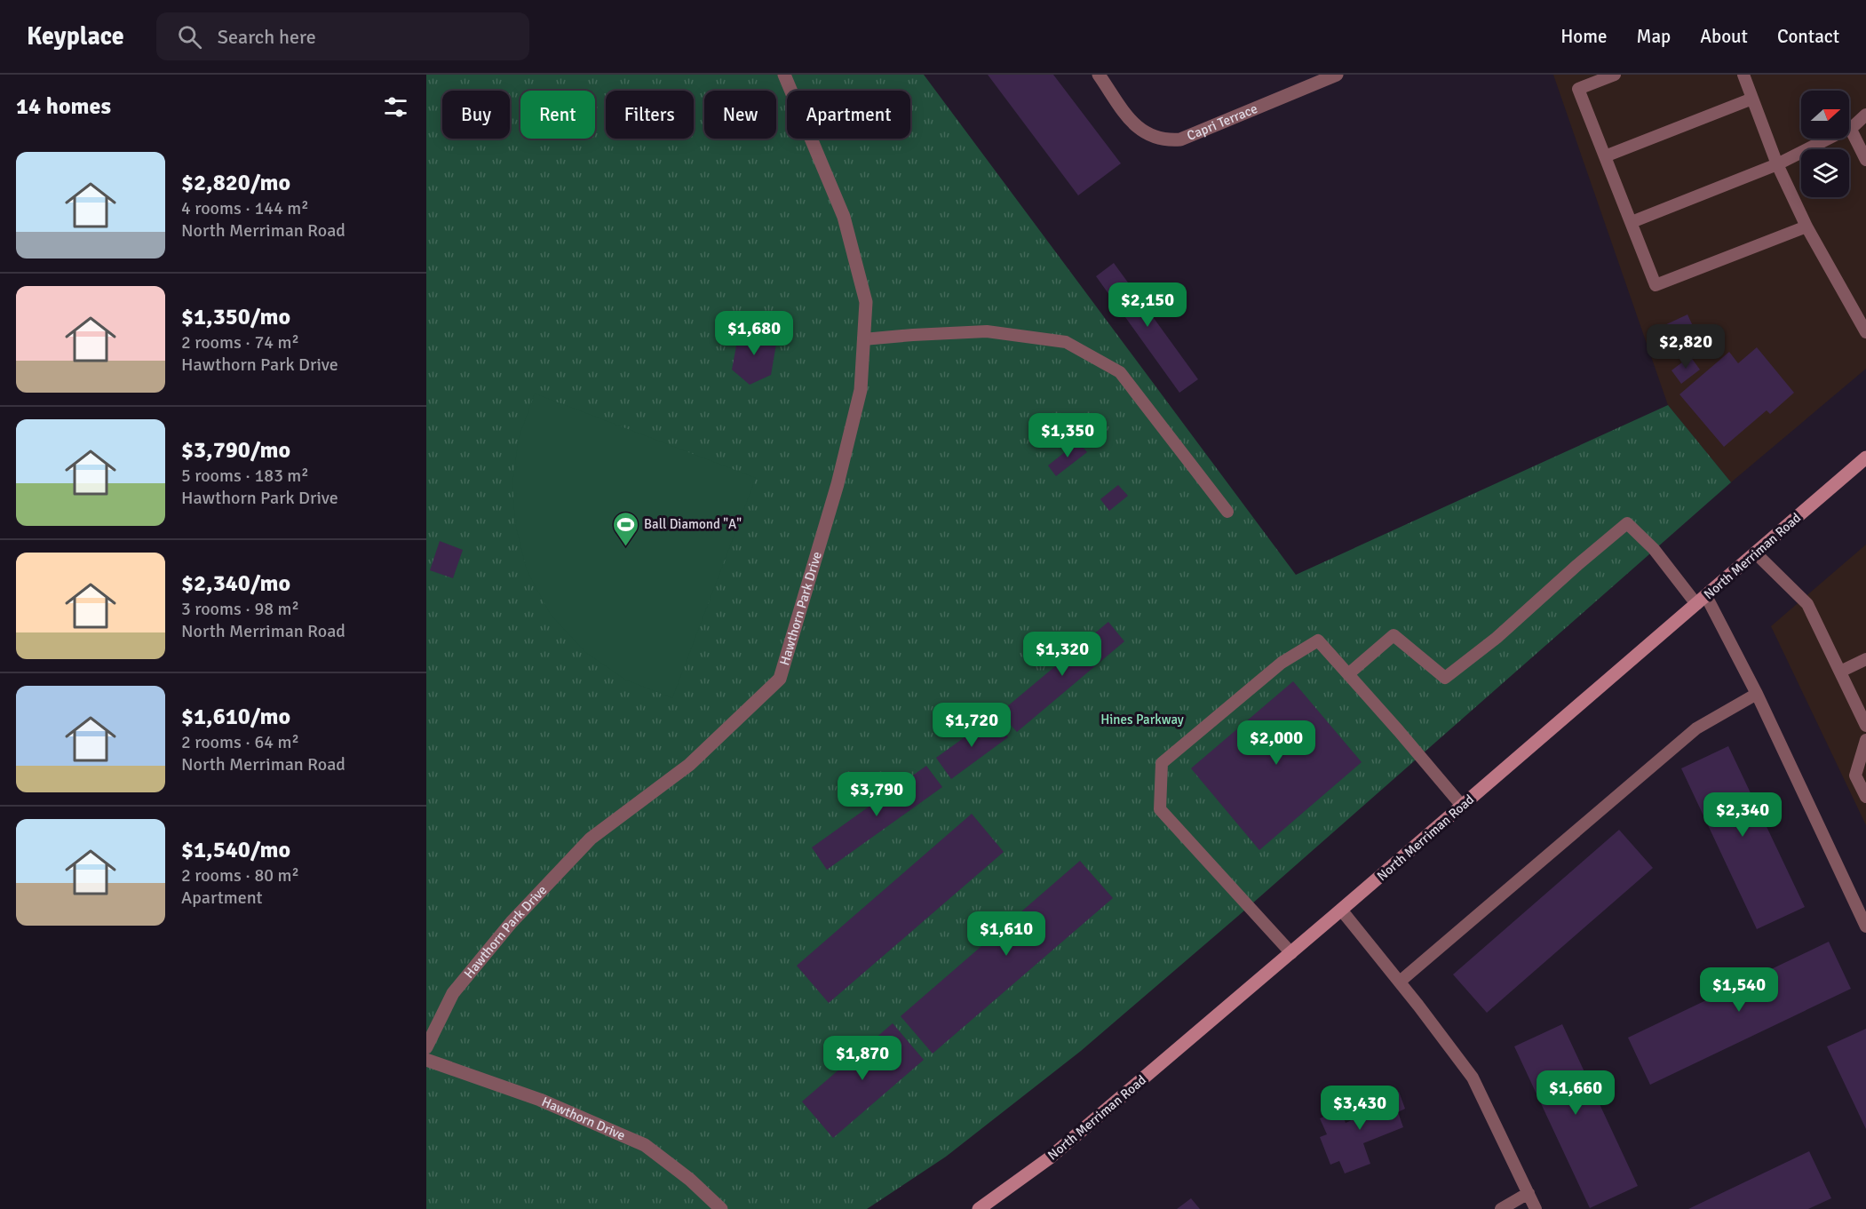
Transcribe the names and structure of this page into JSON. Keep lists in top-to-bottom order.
{
  "streets": {
    "main road": ["North Merriman Road"],
    "street": ["Capri Terrace", "Hawthorn Park Drive", "Hawthorn Drive"]
  },
  "parks": ["Hines Parkway"],
  "places": {
    "sports": ["Ball Diamond \"A\""]
  },
  "north": "right",
  "page": {
    "header": "Keyplace",
    "search": "Search here",
    "nav": [
      "Home",
      "Map",
      "About",
      "Contact"
    ],
    "heading": "14 homes",
    "chip": [
      "Buy",
      "Rent",
      "Filters",
      "New",
      "Apartment"
    ],
    "list": [
      {
        "name": "$2,820/mo",
        "note": "4 rooms · 144 m² · North Merriman Road"
      },
      {
        "name": "$1,350/mo",
        "note": "2 rooms · 74 m² · Hawthorn Park Drive"
      },
      {
        "name": "$3,790/mo",
        "note": "5 rooms · 183 m² · Hawthorn Park Drive"
      },
      {
        "name": "$2,340/mo",
        "note": "3 rooms · 98 m² · North Merriman Road"
      },
      {
        "name": "$1,610/mo",
        "note": "2 rooms · 64 m² · North Merriman Road"
      },
      {
        "name": "$1,540/mo",
        "note": "2 rooms · 80 m² · Apartment"
      }
    ],
    "price": [
      "$2,150",
      "$1,680",
      "$2,820",
      "$1,350",
      "$1,320",
      "$1,720",
      "$2,000",
      "$3,790",
      "$2,340",
      "$1,610",
      "$1,540",
      "$1,870",
      "$1,660",
      "$3,430"
    ]
  }
}
